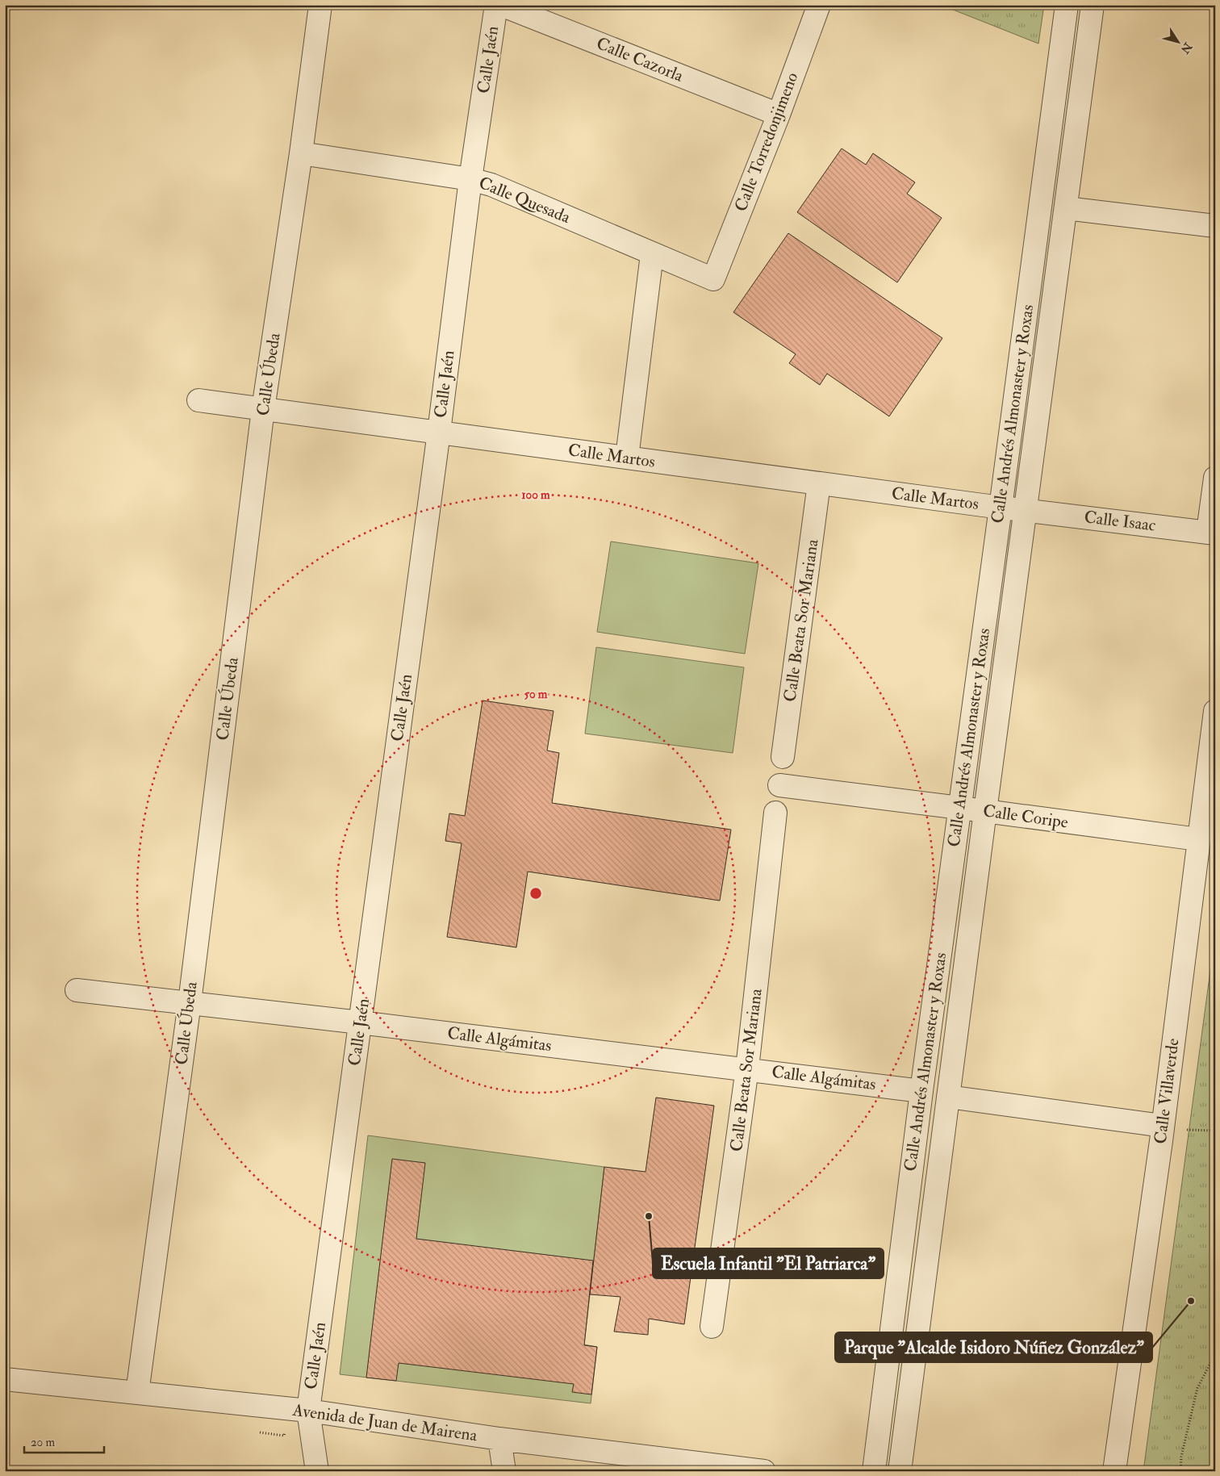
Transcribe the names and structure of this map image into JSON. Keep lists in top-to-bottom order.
{
  "streets": {
    "street": [
      "Calle Jaén",
      "Calle Cazorla",
      "Calle Torredonjimeno",
      "Calle Quesada",
      "Calle Úbeda",
      "Calle Andrés Almonaster y Roxas",
      "Calle Martos",
      "Calle Isaac",
      "Calle Beata Sor Mariana",
      "Calle Coripe",
      "Calle Algámitas",
      "Calle Villaverde",
      "Avenida de Juan de Mairena"
    ]
  },
  "crossings": [
    ["Calle Jaén", "Calle Quesada"],
    ["Calle Jaén", "Calle Martos"],
    ["Calle Jaén", "Calle Algámitas"],
    ["Calle Jaén", "Avenida de Juan de Mairena"],
    ["Calle Cazorla", "Calle Torredonjimeno"],
    ["Calle Torredonjimeno", "Calle Quesada"],
    ["Calle Quesada", "Calle Úbeda"],
    ["Calle Úbeda", "Calle Martos"],
    ["Calle Úbeda", "Calle Algámitas"],
    ["Calle Úbeda", "Avenida de Juan de Mairena"],
    ["Calle Andrés Almonaster y Roxas", "Calle Martos"],
    ["Calle Andrés Almonaster y Roxas", "Calle Isaac"],
    ["Calle Andrés Almonaster y Roxas", "Calle Coripe"],
    ["Calle Andrés Almonaster y Roxas", "Calle Algámitas"],
    ["Calle Martos", "Calle Isaac"],
    ["Calle Martos", "Calle Beata Sor Mariana"],
    ["Calle Beata Sor Mariana", "Calle Algámitas"],
    ["Calle Coripe", "Calle Villaverde"]
  ],
  "places": ["Escuela Infantil \"El Patriarca\"", "Parque \"Alcalde Isidoro Núñez González\""],
  "scale_bar": "20 m",
  "north": "bottom right",
  "rings": ["100 m", "50 m"]
}
